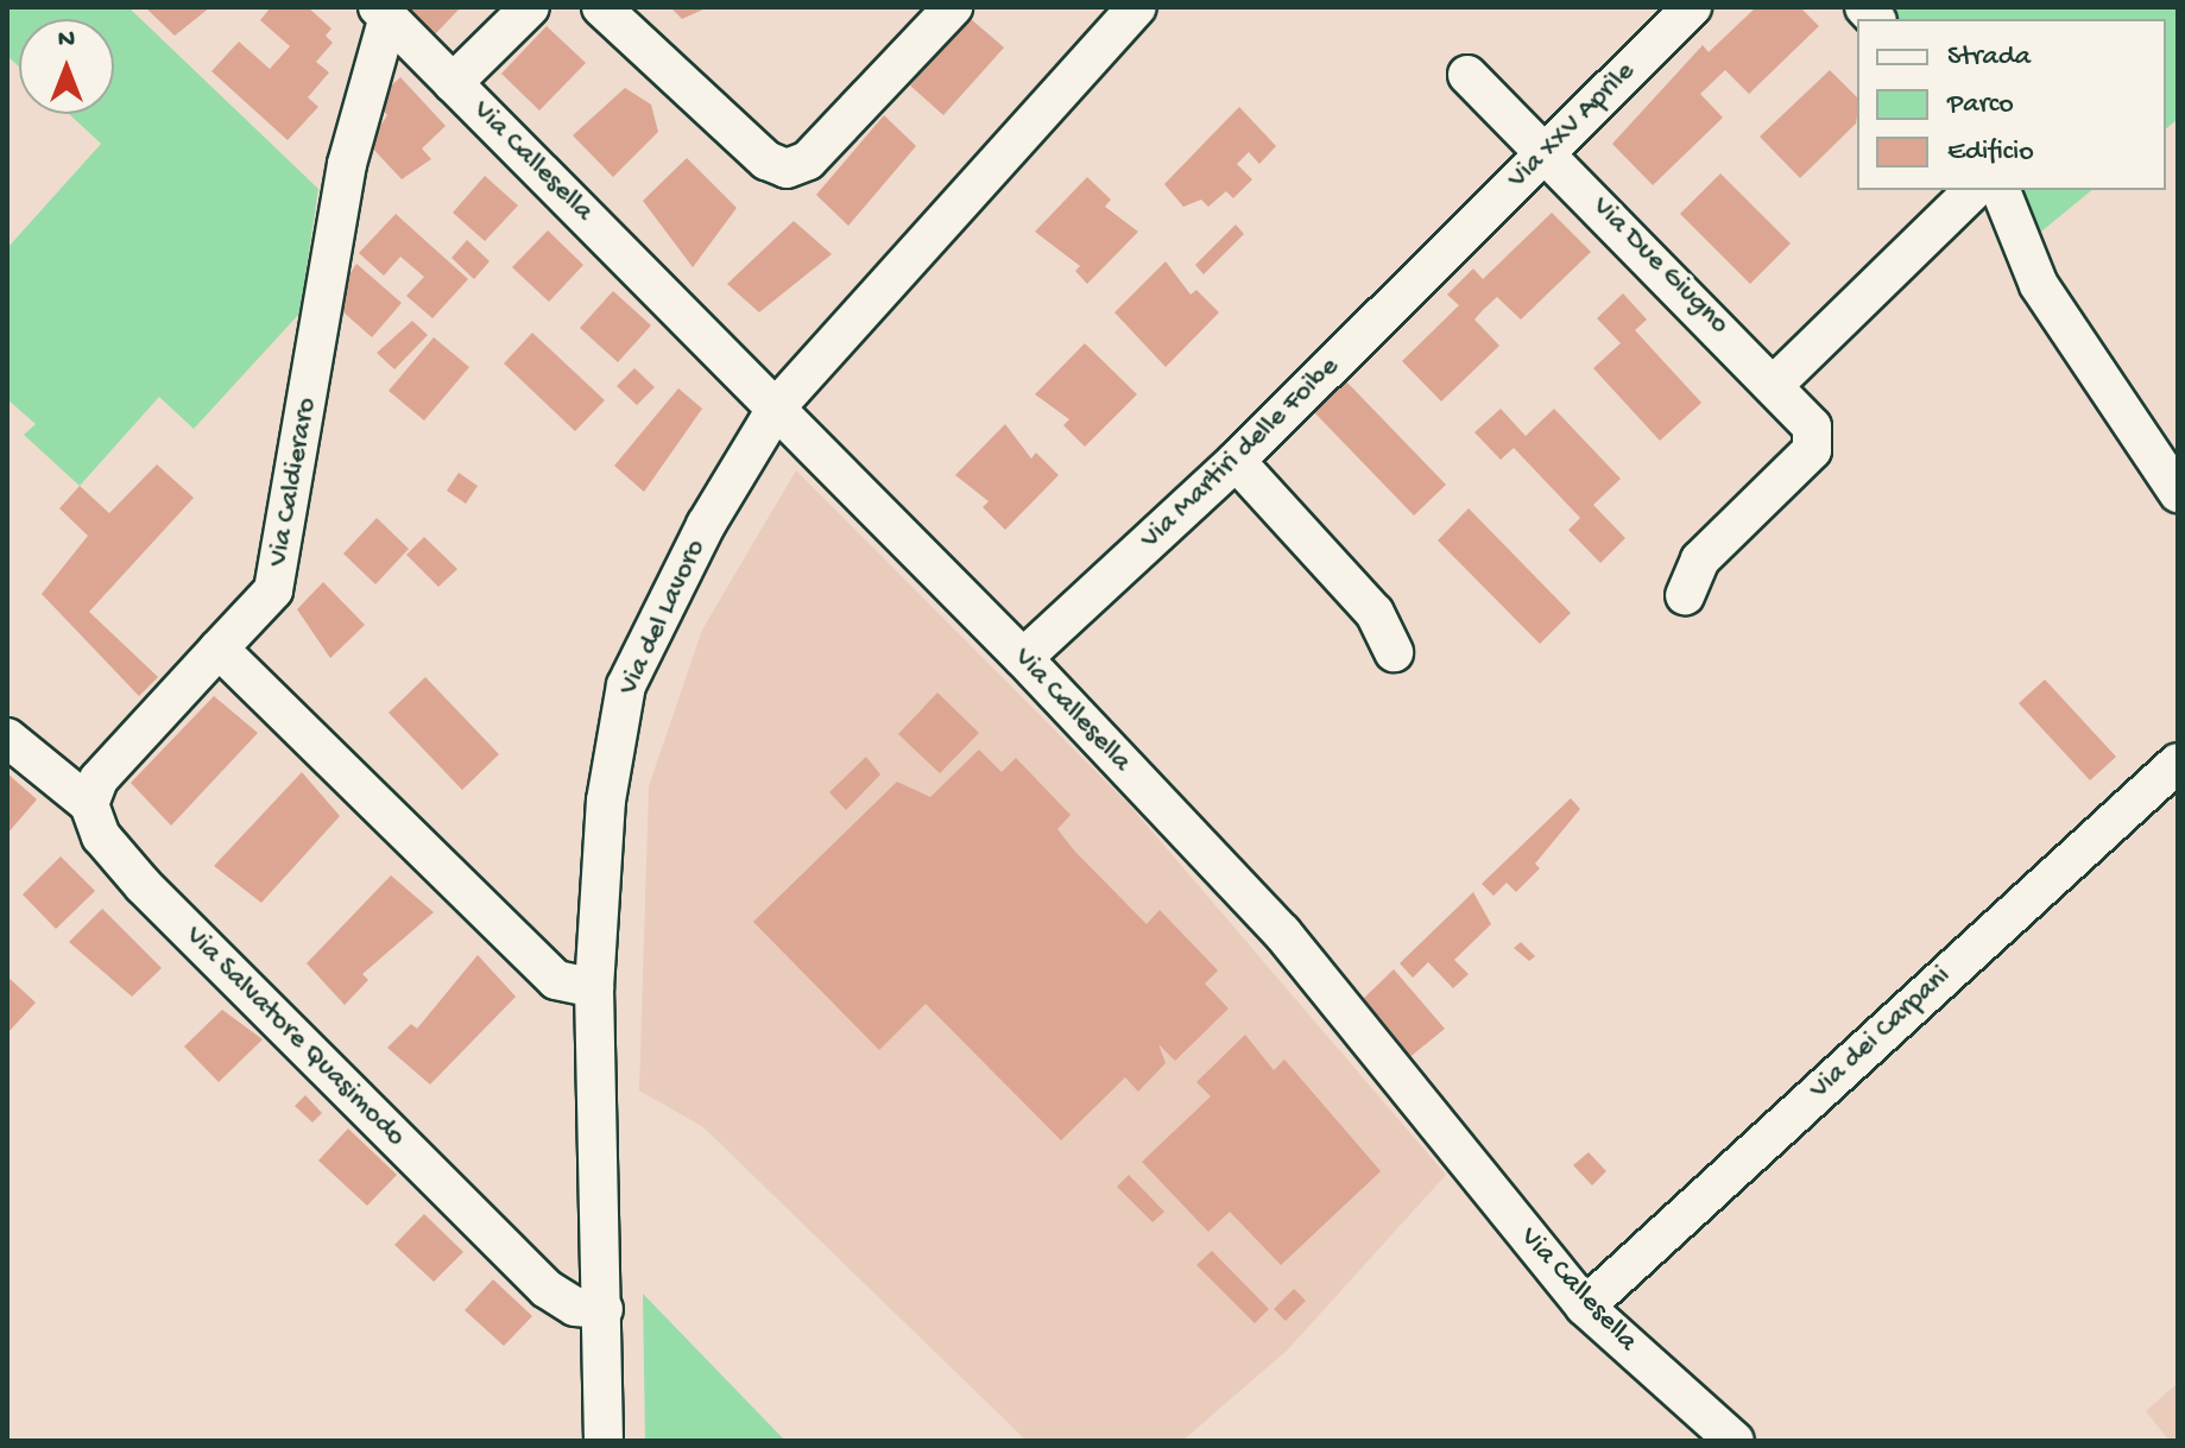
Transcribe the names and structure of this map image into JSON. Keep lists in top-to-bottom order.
{
  "streets": {
    "street": [
      "Via XXV Aprile",
      "Via Callesella",
      "Via Due Giugno",
      "Via Martiri delle Foibe",
      "Via Caldieraro",
      "Via del Lavoro",
      "Via dei Carpani",
      "Via Salvatore Quasimodo"
    ]
  },
  "crossings": [
    ["Via XXV Aprile", "Via Due Giugno"],
    ["Via XXV Aprile", "Via Martiri delle Foibe"],
    ["Via Callesella", "Via Martiri delle Foibe"],
    ["Via Callesella", "Via Caldieraro"],
    ["Via Callesella", "Via del Lavoro"],
    ["Via Callesella", "Via dei Carpani"],
    ["Via Caldieraro", "Via Salvatore Quasimodo"],
    ["Via del Lavoro", "Via Salvatore Quasimodo"]
  ],
  "legend": ["Strada", "Parco", "Edificio"],
  "north": "top"
}
